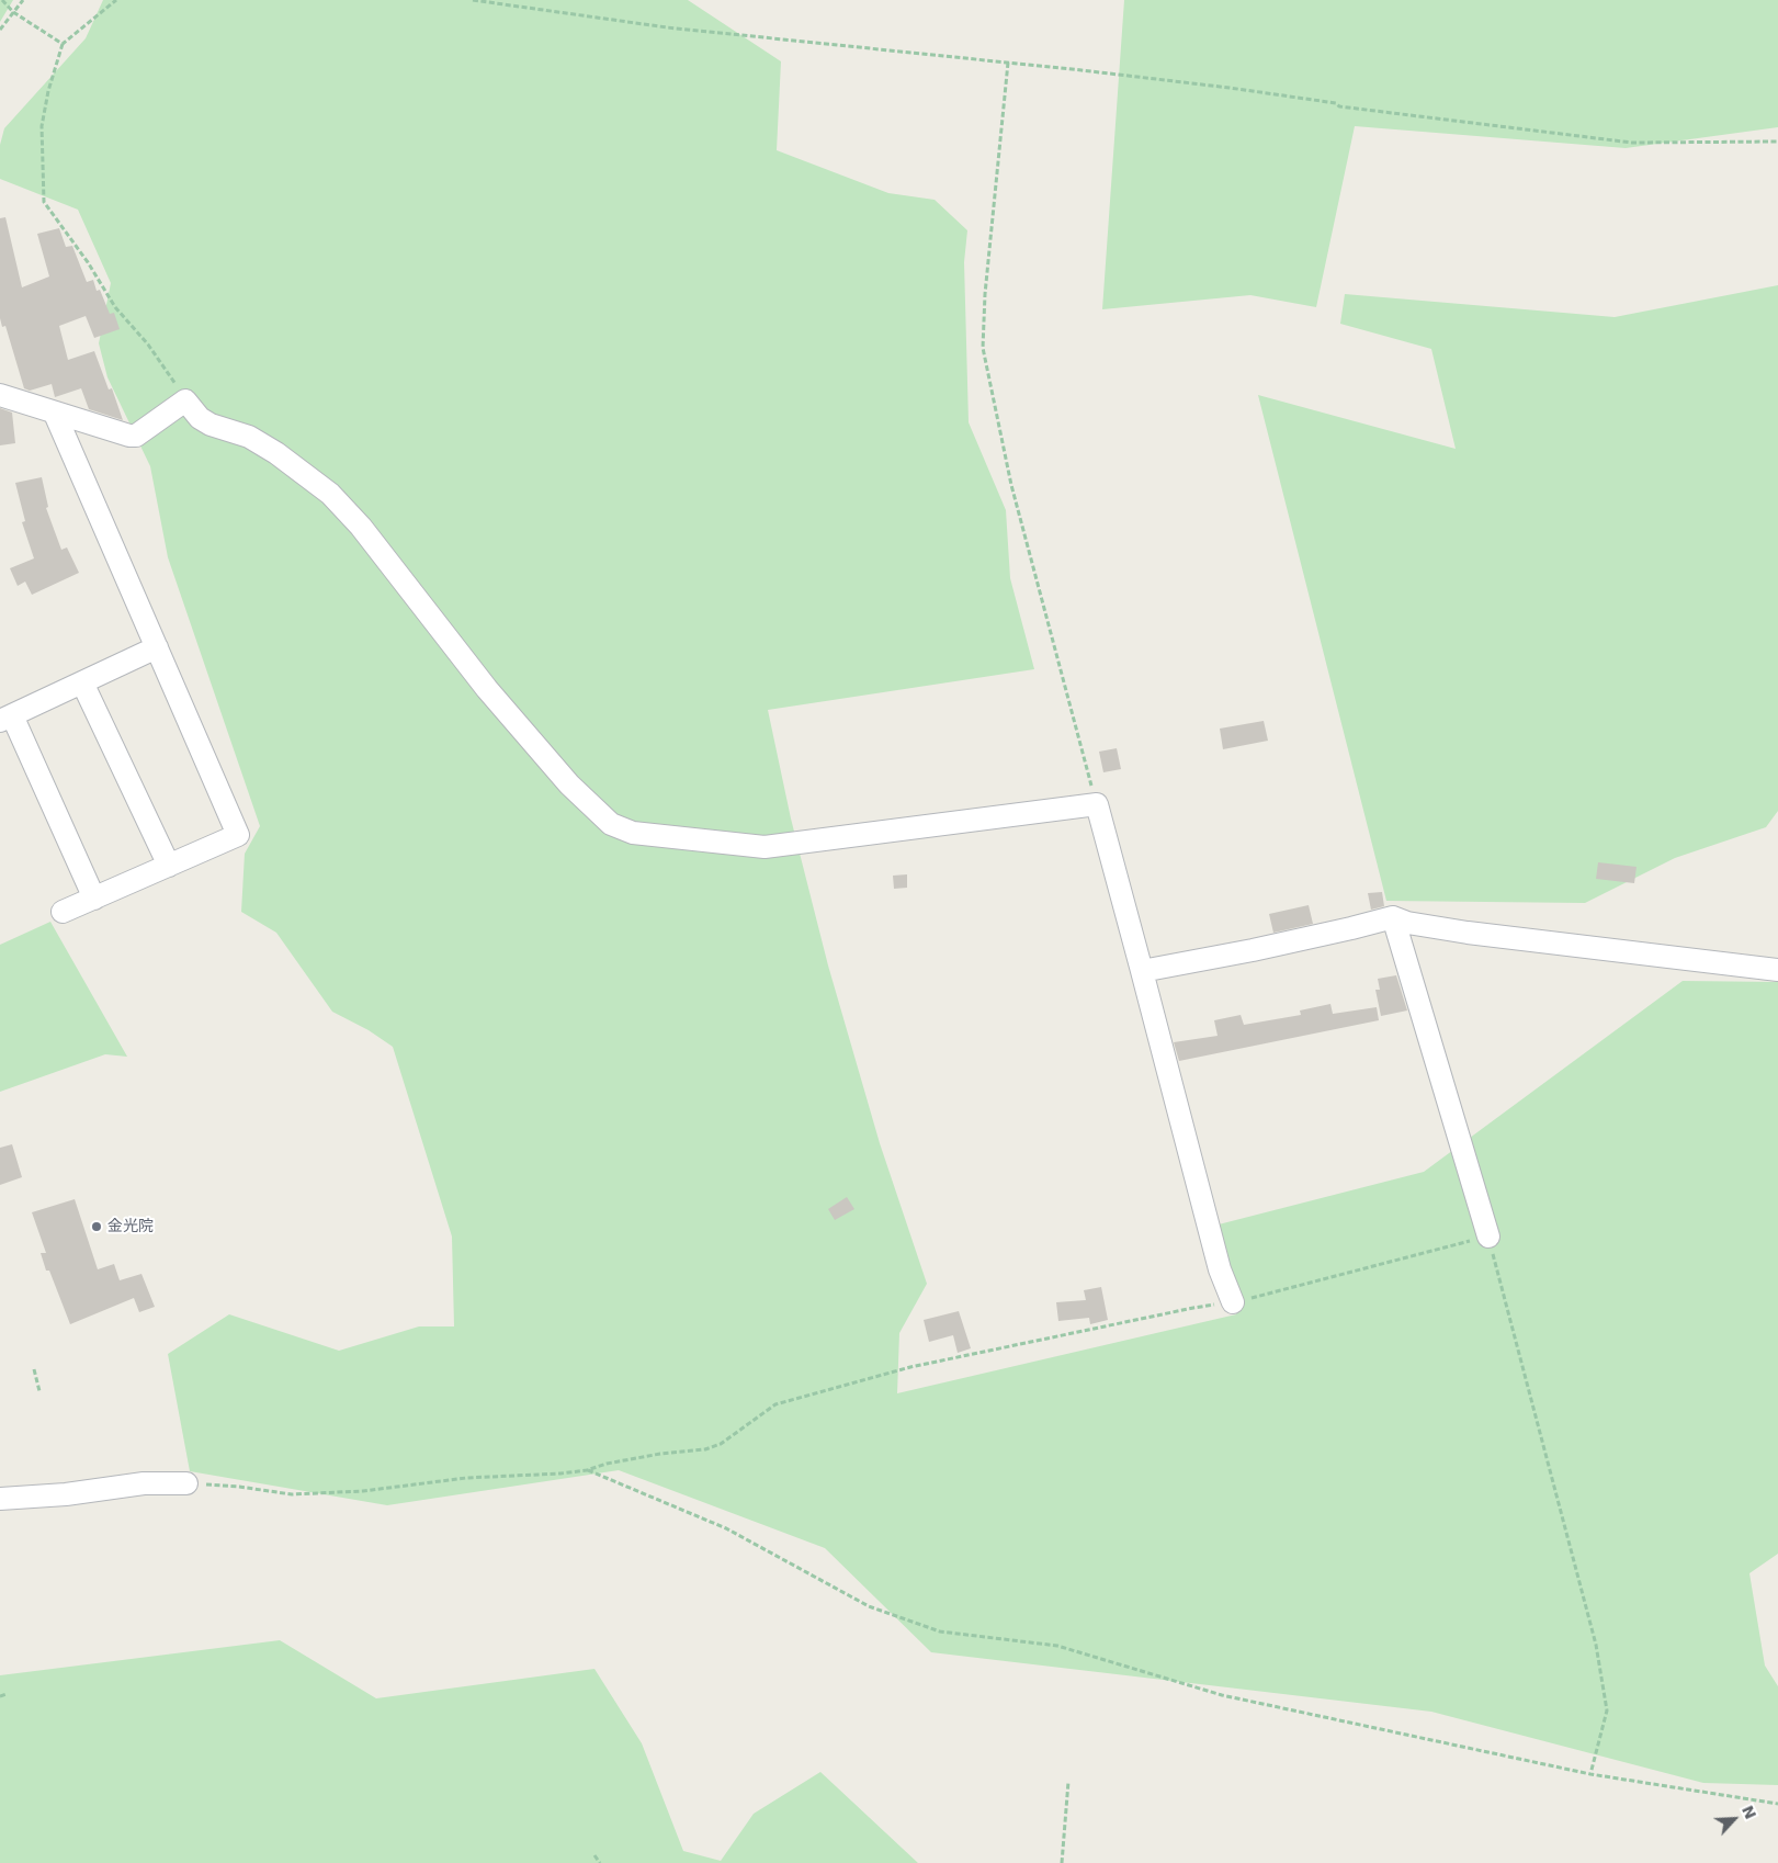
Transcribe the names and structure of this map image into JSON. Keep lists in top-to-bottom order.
{
  "places": ["金光院"],
  "north": "top right"
}
